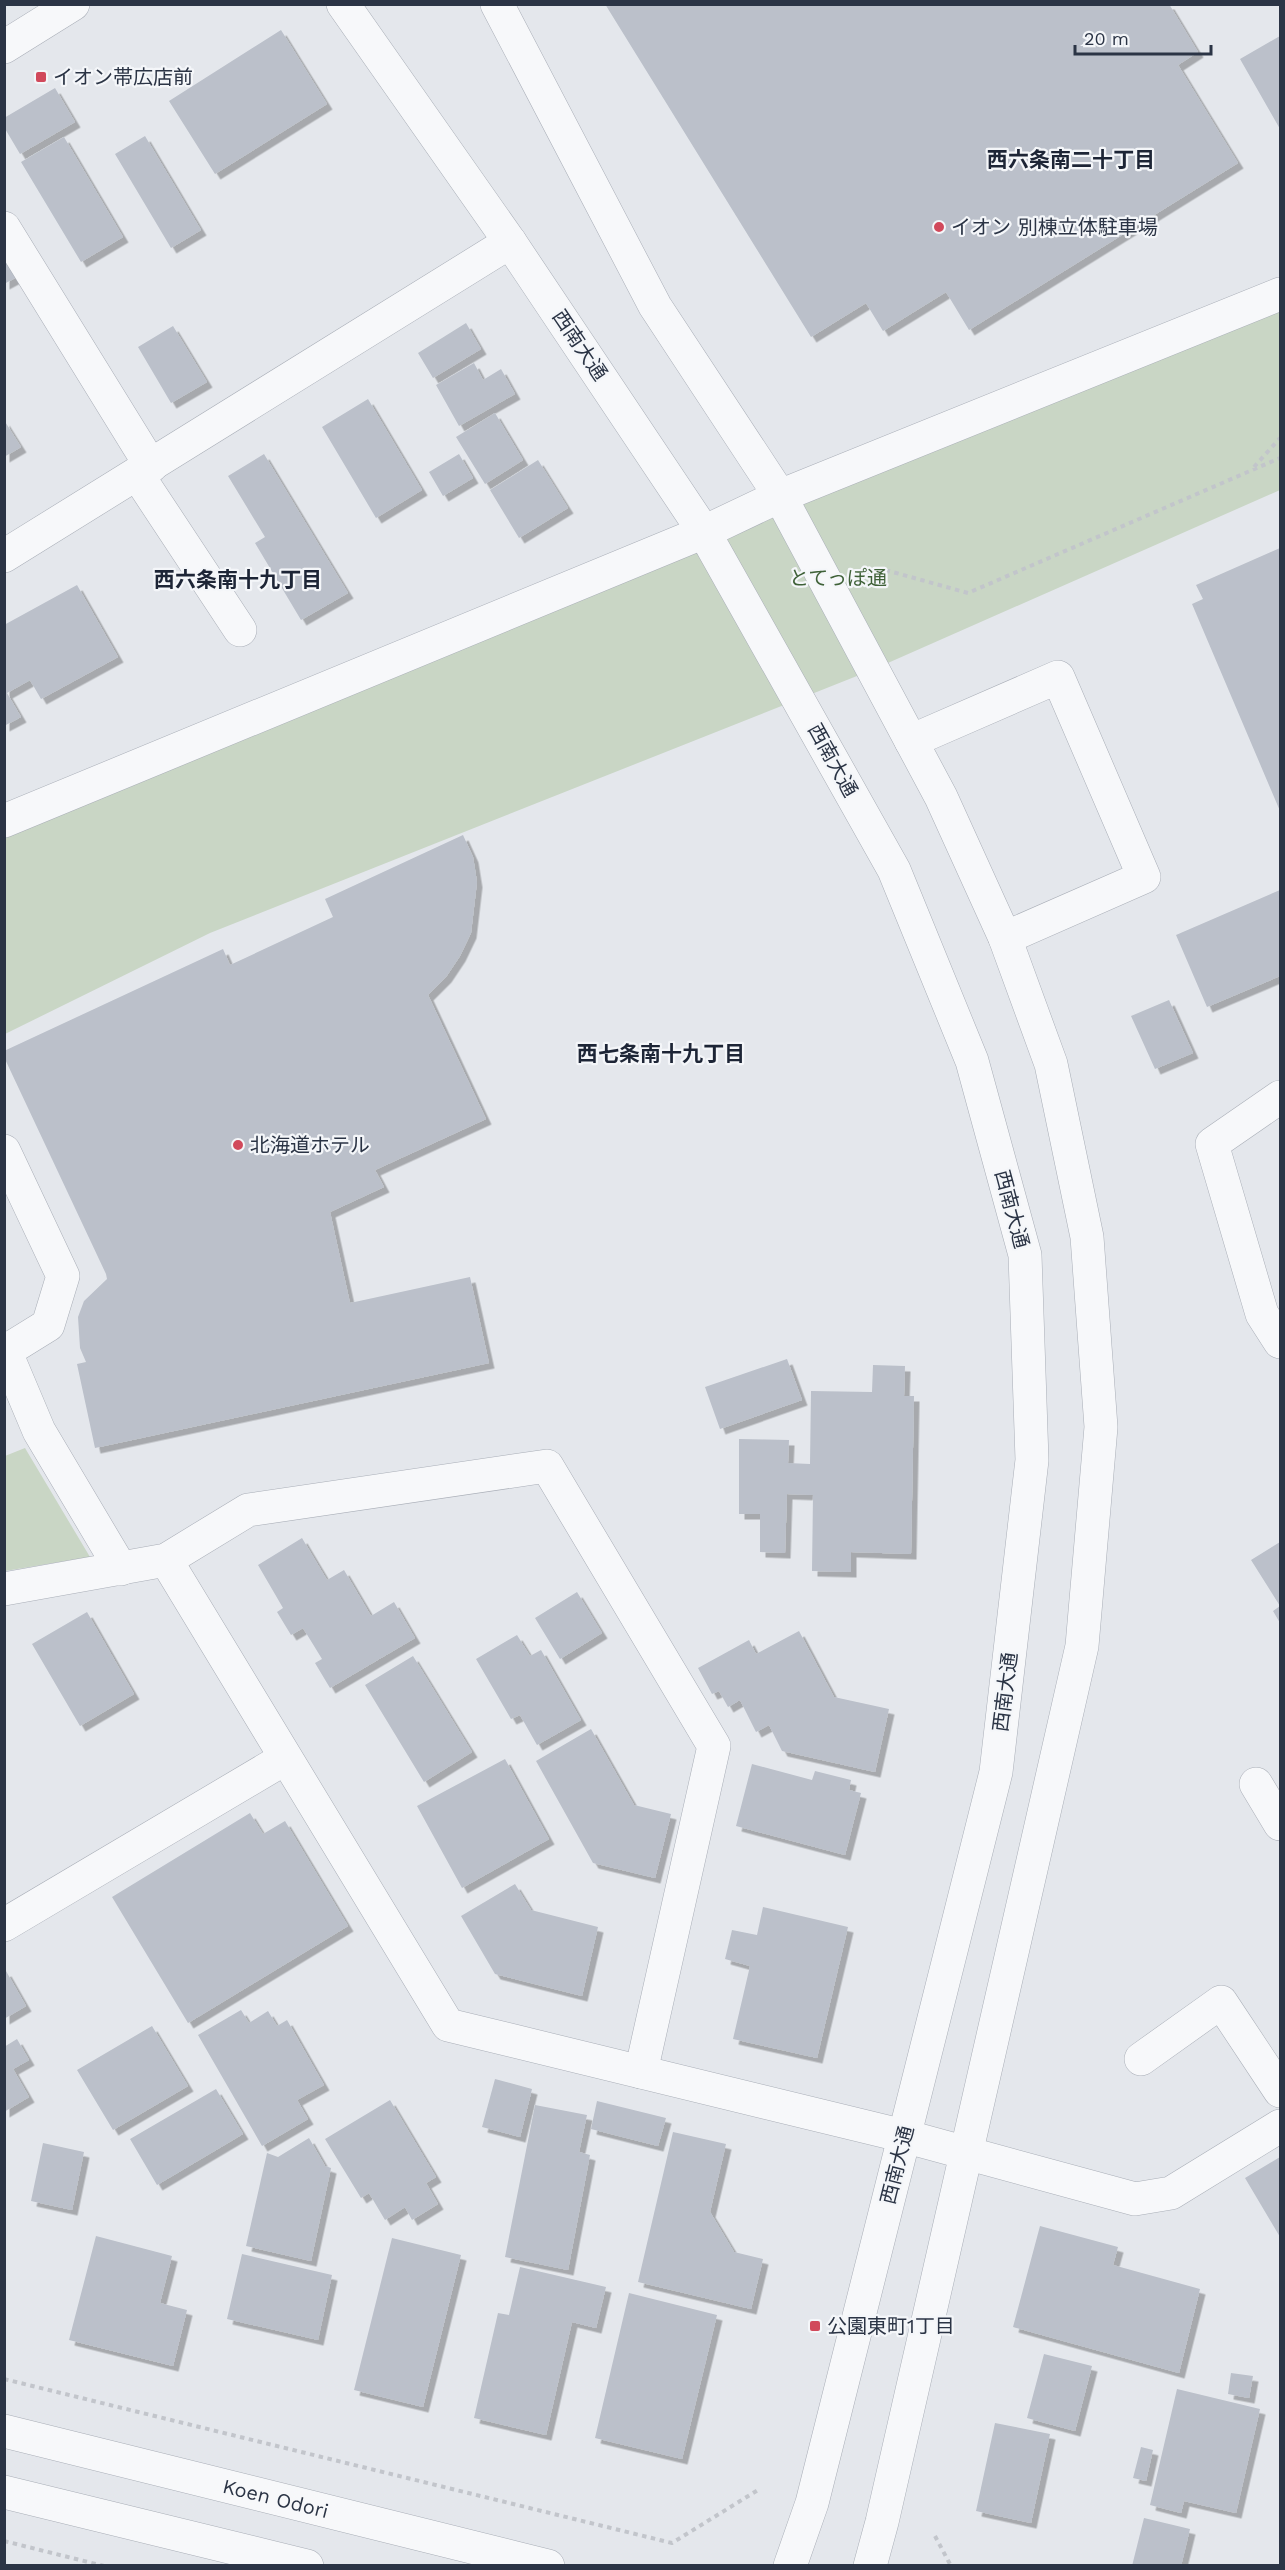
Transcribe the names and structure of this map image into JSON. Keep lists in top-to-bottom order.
{
  "streets": {
    "street": ["西南大通", "Koen Odori"]
  },
  "districts": ["西六条南二十丁目", "西六条南十九丁目", "西七条南十九丁目"],
  "parks": ["とてっぽ通"],
  "places": {
    "transit": ["イオン帯広店前", "公園東町1丁目"],
    "other": ["イオン 別棟立体駐車場", "北海道ホテル"]
  },
  "scale_bar": "20 m"
}
